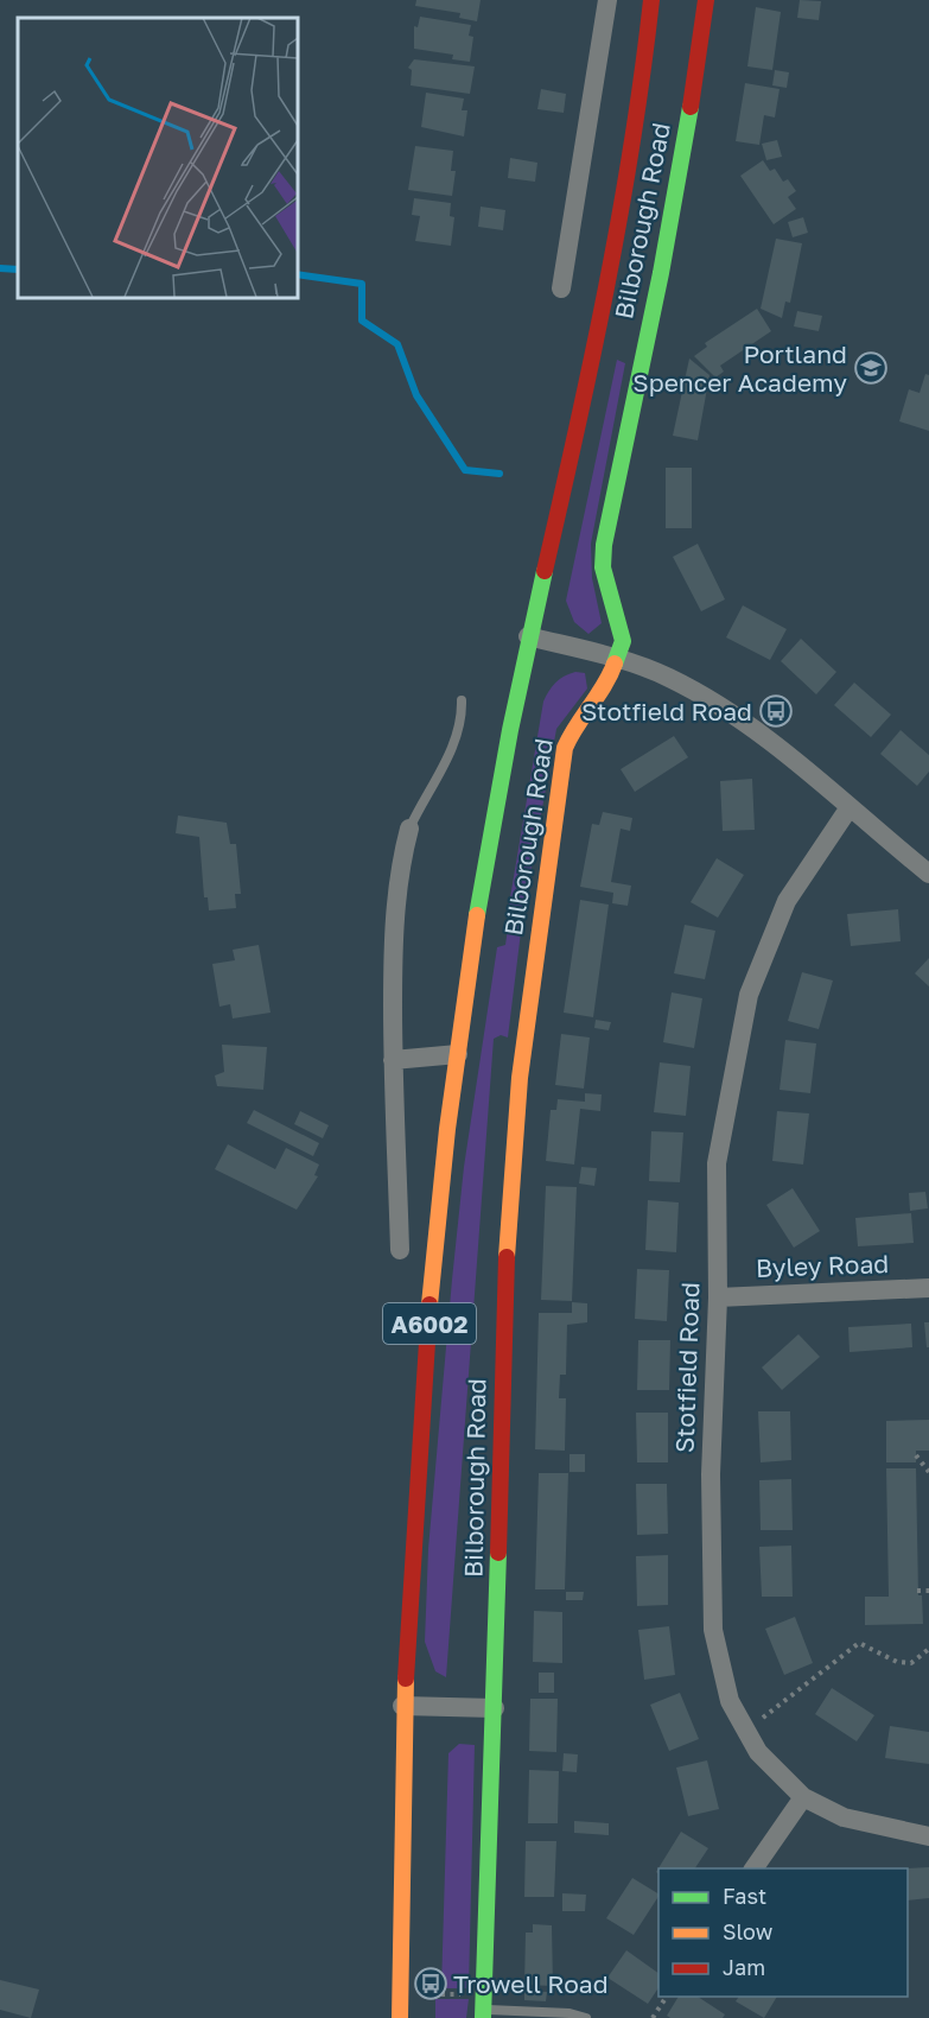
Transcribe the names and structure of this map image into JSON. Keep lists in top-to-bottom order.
{
  "streets": {
    "main road": ["Bilborough Road", "A6002"],
    "street": ["Byley Road", "Stotfield Road"]
  },
  "crossings": [
    ["Byley Road", "Stotfield Road"]
  ],
  "places": {
    "school or university": ["Portland Spencer Academy"],
    "bus stop": ["Stotfield Road", "Trowell Road"]
  },
  "legend": ["Fast", "Slow", "Jam"]
}
